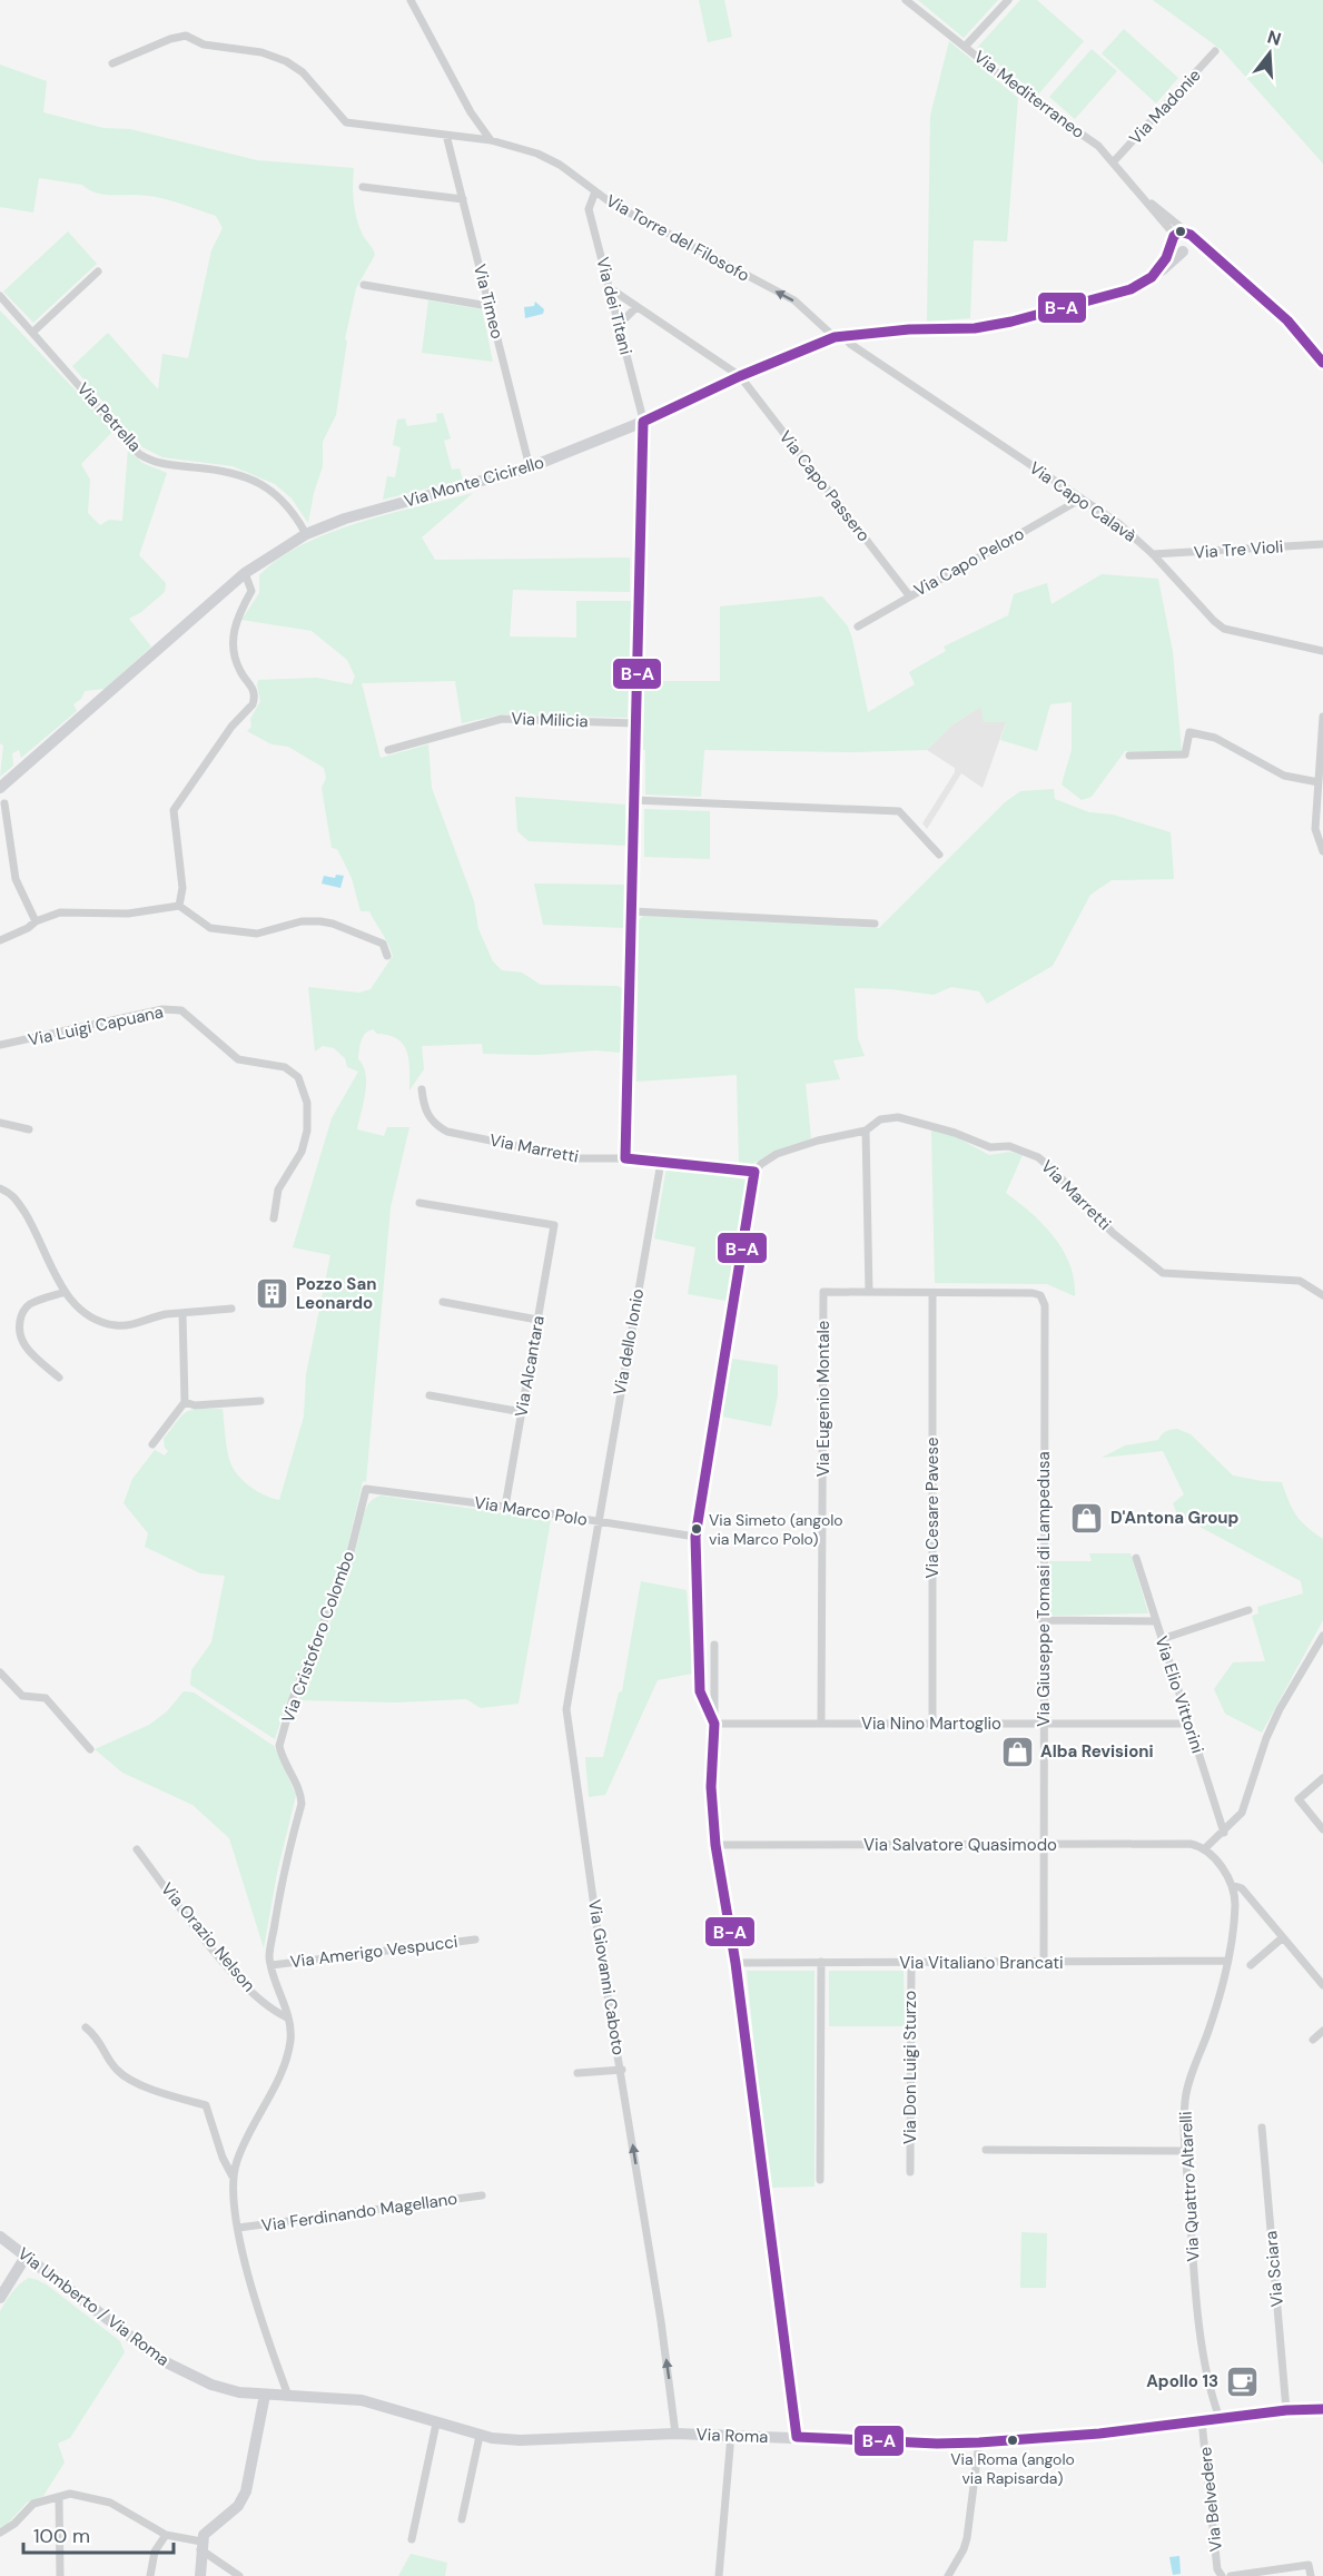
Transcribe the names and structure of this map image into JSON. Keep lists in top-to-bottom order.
{
  "streets": {
    "street": [
      "Via Mediterraneo",
      "Via Madonie",
      "Via Torre del Filosofo",
      "Via Timeo",
      "Via dei Titani",
      "Via Petrella",
      "Via Monte Cicirello",
      "Via Capo Passero",
      "Via Capo Calavà",
      "Via Tre Violi",
      "Via Capo Peloro",
      "Via Milicia",
      "Via Luigi Capuana",
      "Via Marretti",
      "Via dello Ionio",
      "Via Alcantara",
      "Via Eugenio Montale",
      "Via Cesare Pavese",
      "Via Marco Polo",
      "Via Giuseppe Tomasi di Lampedusa",
      "Via Cristoforo Colombo",
      "Via Elio Vittorini",
      "Via Nino Martoglio",
      "Via Salvatore Quasimodo",
      "Via Orazio Nelson",
      "Via Amerigo Vespucci",
      "Via Vitaliano Brancati",
      "Via Giovanni Caboto",
      "Via Don Luigi Sturzo",
      "Via Quattro Altarelli",
      "Via Ferdinando Magellano",
      "Via Sciara",
      "Via Umberto / Via Roma",
      "Via Roma",
      "Via Belvedere"
    ]
  },
  "crossings": [
    ["Via Mediterraneo", "Via Madonie"],
    ["Via Torre del Filosofo", "Via Timeo"],
    ["Via Torre del Filosofo", "Via dei Titani"],
    ["Via Torre del Filosofo", "Via Monte Cicirello"],
    ["Via Torre del Filosofo", "Via Capo Calavà"],
    ["Via Timeo", "Via Monte Cicirello"],
    ["Via dei Titani", "Via Monte Cicirello"],
    ["Via dei Titani", "Via Capo Passero"],
    ["Via dei Titani", "Via Milicia"],
    ["Via dei Titani", "Via Marretti"],
    ["Via Petrella", "Via Monte Cicirello"],
    ["Via Monte Cicirello", "Via Capo Passero"],
    ["Via Monte Cicirello", "Via Capo Calavà"],
    ["Via Capo Passero", "Via Capo Peloro"],
    ["Via Capo Calavà", "Via Tre Violi"],
    ["Via Capo Calavà", "Via Capo Peloro"],
    ["Via Marretti", "Via dello Ionio"],
    ["Via dello Ionio", "Via Marco Polo"],
    ["Via dello Ionio", "Via Giovanni Caboto"],
    ["Via Alcantara", "Via Marco Polo"],
    ["Via Eugenio Montale", "Via Cesare Pavese"],
    ["Via Eugenio Montale", "Via Giuseppe Tomasi di Lampedusa"],
    ["Via Eugenio Montale", "Via Nino Martoglio"],
    ["Via Cesare Pavese", "Via Nino Martoglio"],
    ["Via Marco Polo", "Via Cristoforo Colombo"],
    ["Via Marco Polo", "Via Giovanni Caboto"],
    ["Via Giuseppe Tomasi di Lampedusa", "Via Nino Martoglio"],
    ["Via Giuseppe Tomasi di Lampedusa", "Via Salvatore Quasimodo"],
    ["Via Giuseppe Tomasi di Lampedusa", "Via Vitaliano Brancati"],
    ["Via Cristoforo Colombo", "Via Orazio Nelson"],
    ["Via Cristoforo Colombo", "Via Amerigo Vespucci"],
    ["Via Cristoforo Colombo", "Via Ferdinando Magellano"],
    ["Via Cristoforo Colombo", "Via Roma"],
    ["Via Elio Vittorini", "Via Nino Martoglio"],
    ["Via Vitaliano Brancati", "Via Don Luigi Sturzo"],
    ["Via Vitaliano Brancati", "Via Quattro Altarelli"],
    ["Via Giovanni Caboto", "Via Roma"],
    ["Via Quattro Altarelli", "Via Roma"],
    ["Via Sciara", "Via Roma"],
    ["Via Umberto / Via Roma", "Via Roma"],
    ["Via Roma", "Via Belvedere"]
  ],
  "one_way": ["Via Giovanni Caboto"],
  "places": {
    "building": ["Pozzo San Leonardo"],
    "shop": ["D'Antona Group", "Alba Revisioni"],
    "other": ["Via Simeto (angolo via Marco Polo)", "Via Roma (angolo via Rapisarda)"],
    "cafe": ["Apollo 13"]
  },
  "lines": ["transit line B-A"],
  "scale_bar": "100 m",
  "north": "top"
}
